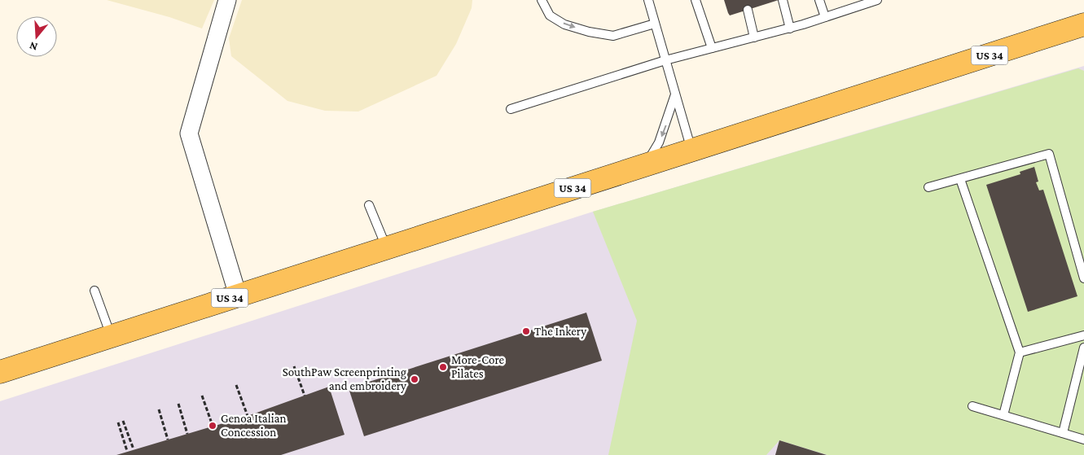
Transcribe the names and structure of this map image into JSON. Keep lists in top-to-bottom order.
{
  "streets": {
    "main road": ["US 34"]
  },
  "places": [
    "The Inkery",
    "More-Core Pilates",
    "SouthPaw Screenprinting and embroidery",
    "Genoa Italian Concession"
  ],
  "north": "bottom"
}
